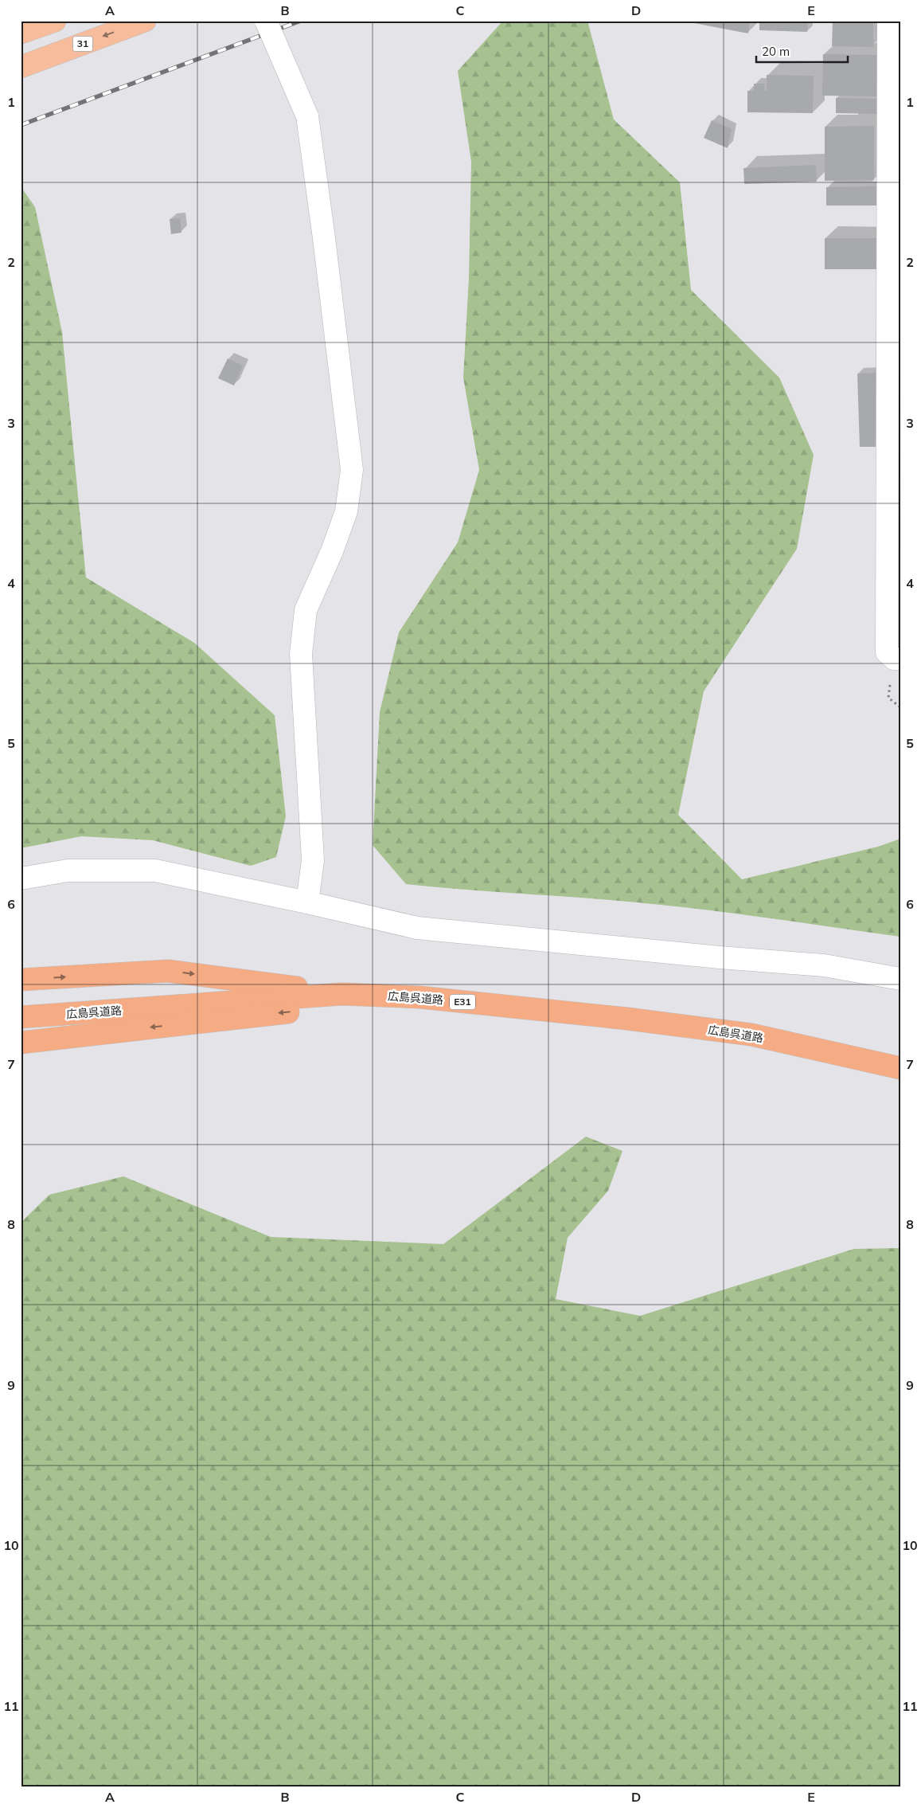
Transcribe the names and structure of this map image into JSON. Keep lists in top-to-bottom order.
{
  "streets": {
    "highway": ["31", "広島呉道路", "E31"]
  },
  "scale_bar": "20 m",
  "grid": {
    "columns": [
      "A",
      "B",
      "C",
      "D",
      "E"
    ],
    "rows": [
      "1",
      "2",
      "3",
      "4",
      "5",
      "6",
      "7",
      "8",
      "9",
      "10",
      "11"
    ]
  }
}
